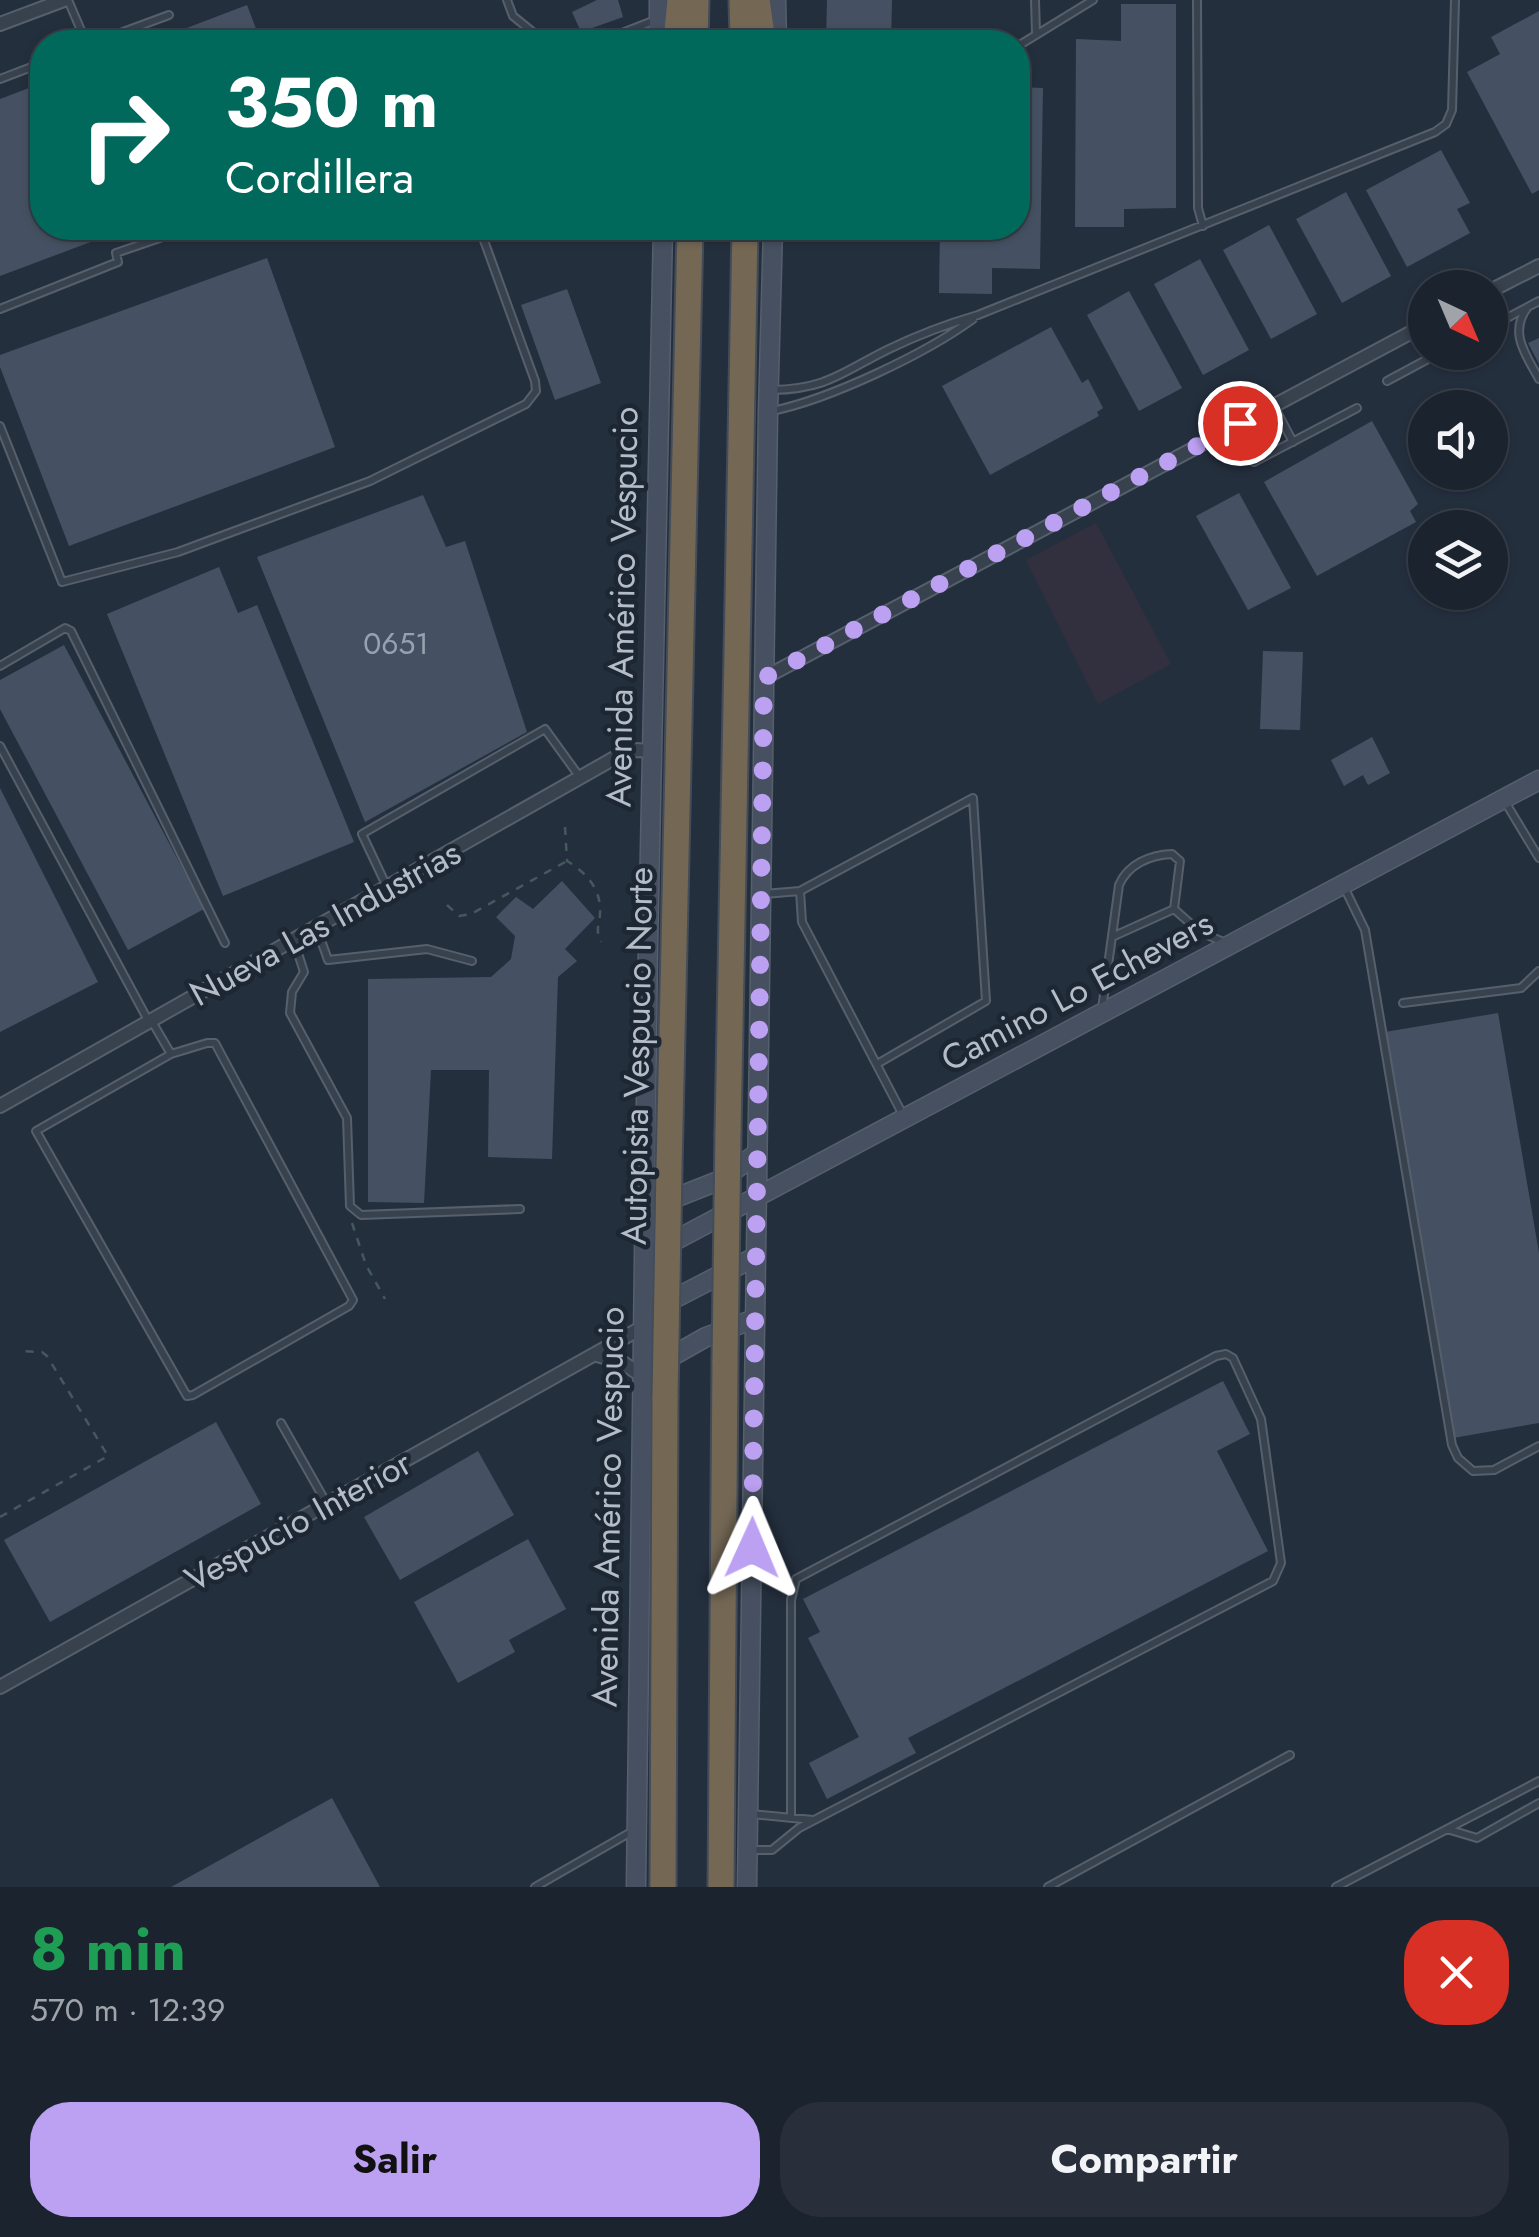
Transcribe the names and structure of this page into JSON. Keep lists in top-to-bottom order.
{
  "streets": {
    "highway": ["Autopista Vespucio Norte"],
    "main road": ["Avenida Américo Vespucio", "Camino Lo Echevers"],
    "street": ["Nueva Las Industrias", "Vespucio Interior"]
  },
  "crossings": [
    ["Avenida Américo Vespucio", "Nueva Las Industrias"],
    ["Avenida Américo Vespucio", "Camino Lo Echevers"],
    ["Avenida Américo Vespucio", "Vespucio Interior"]
  ],
  "house_numbers": ["0651"],
  "north": "bottom right",
  "page": {
    "turn": ["350 m", "Cordillera"],
    "heading": ["8 min", "570 m · 12:39"],
    "buttons": ["Salir", "Compartir"]
  }
}
